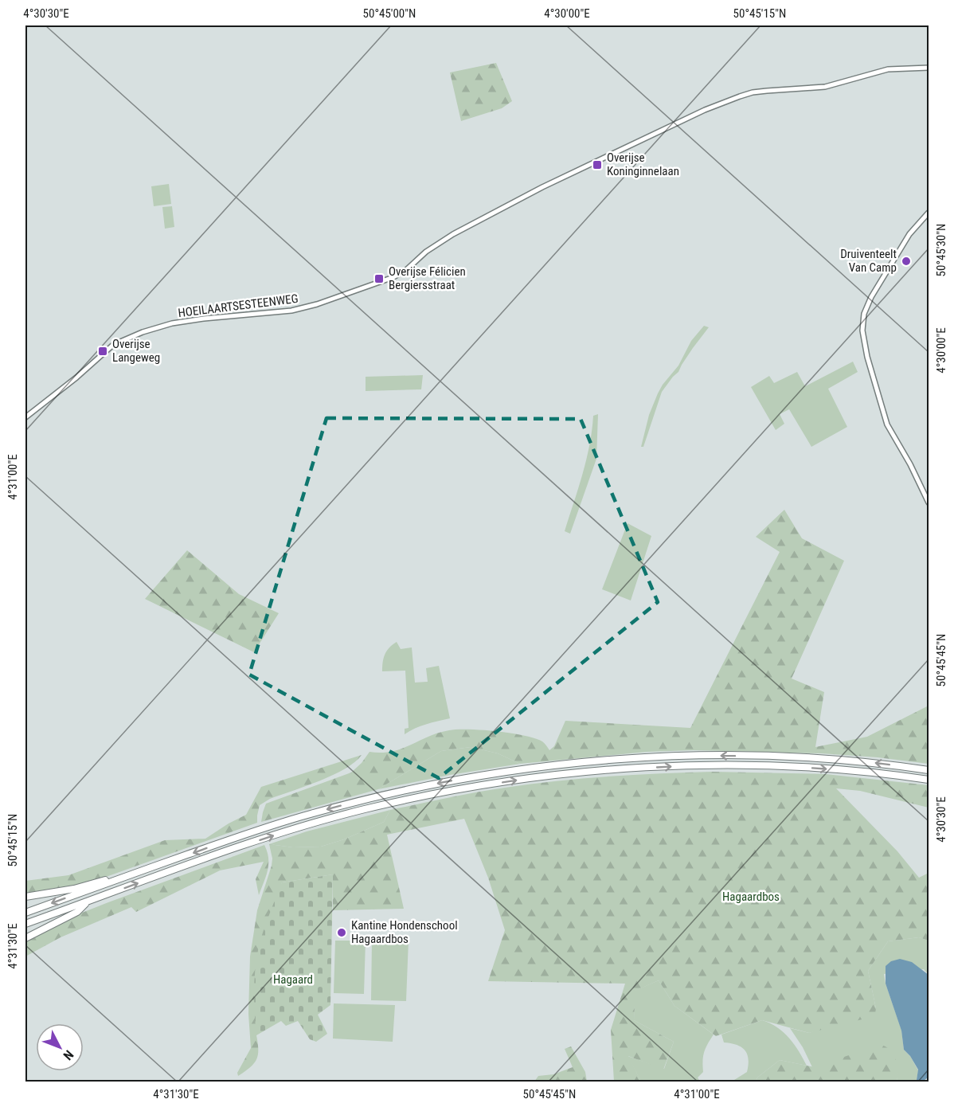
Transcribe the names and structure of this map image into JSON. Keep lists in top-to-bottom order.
{
  "streets": {
    "street": ["HOEILAARTSESTEENWEG"]
  },
  "parks": ["Hagaardbos", "Hagaard"],
  "places": {
    "transit": ["Overijse Koninginnelaan", "Overijse Félicien Bergiersstraat", "Overijse Langeweg"],
    "other": ["Druiventeelt Van Camp", "Kantine Hondenschool Hagaardbos"]
  },
  "north": "bottom right",
  "coordinates": [
    "4°30'30\"E",
    "50°45'00\"N",
    "4°30'00\"E",
    "50°45'15\"N",
    "50°45'30\"N",
    "4°31'00\"E",
    "50°45'45\"N",
    "4°31'30\"E"
  ]
}
